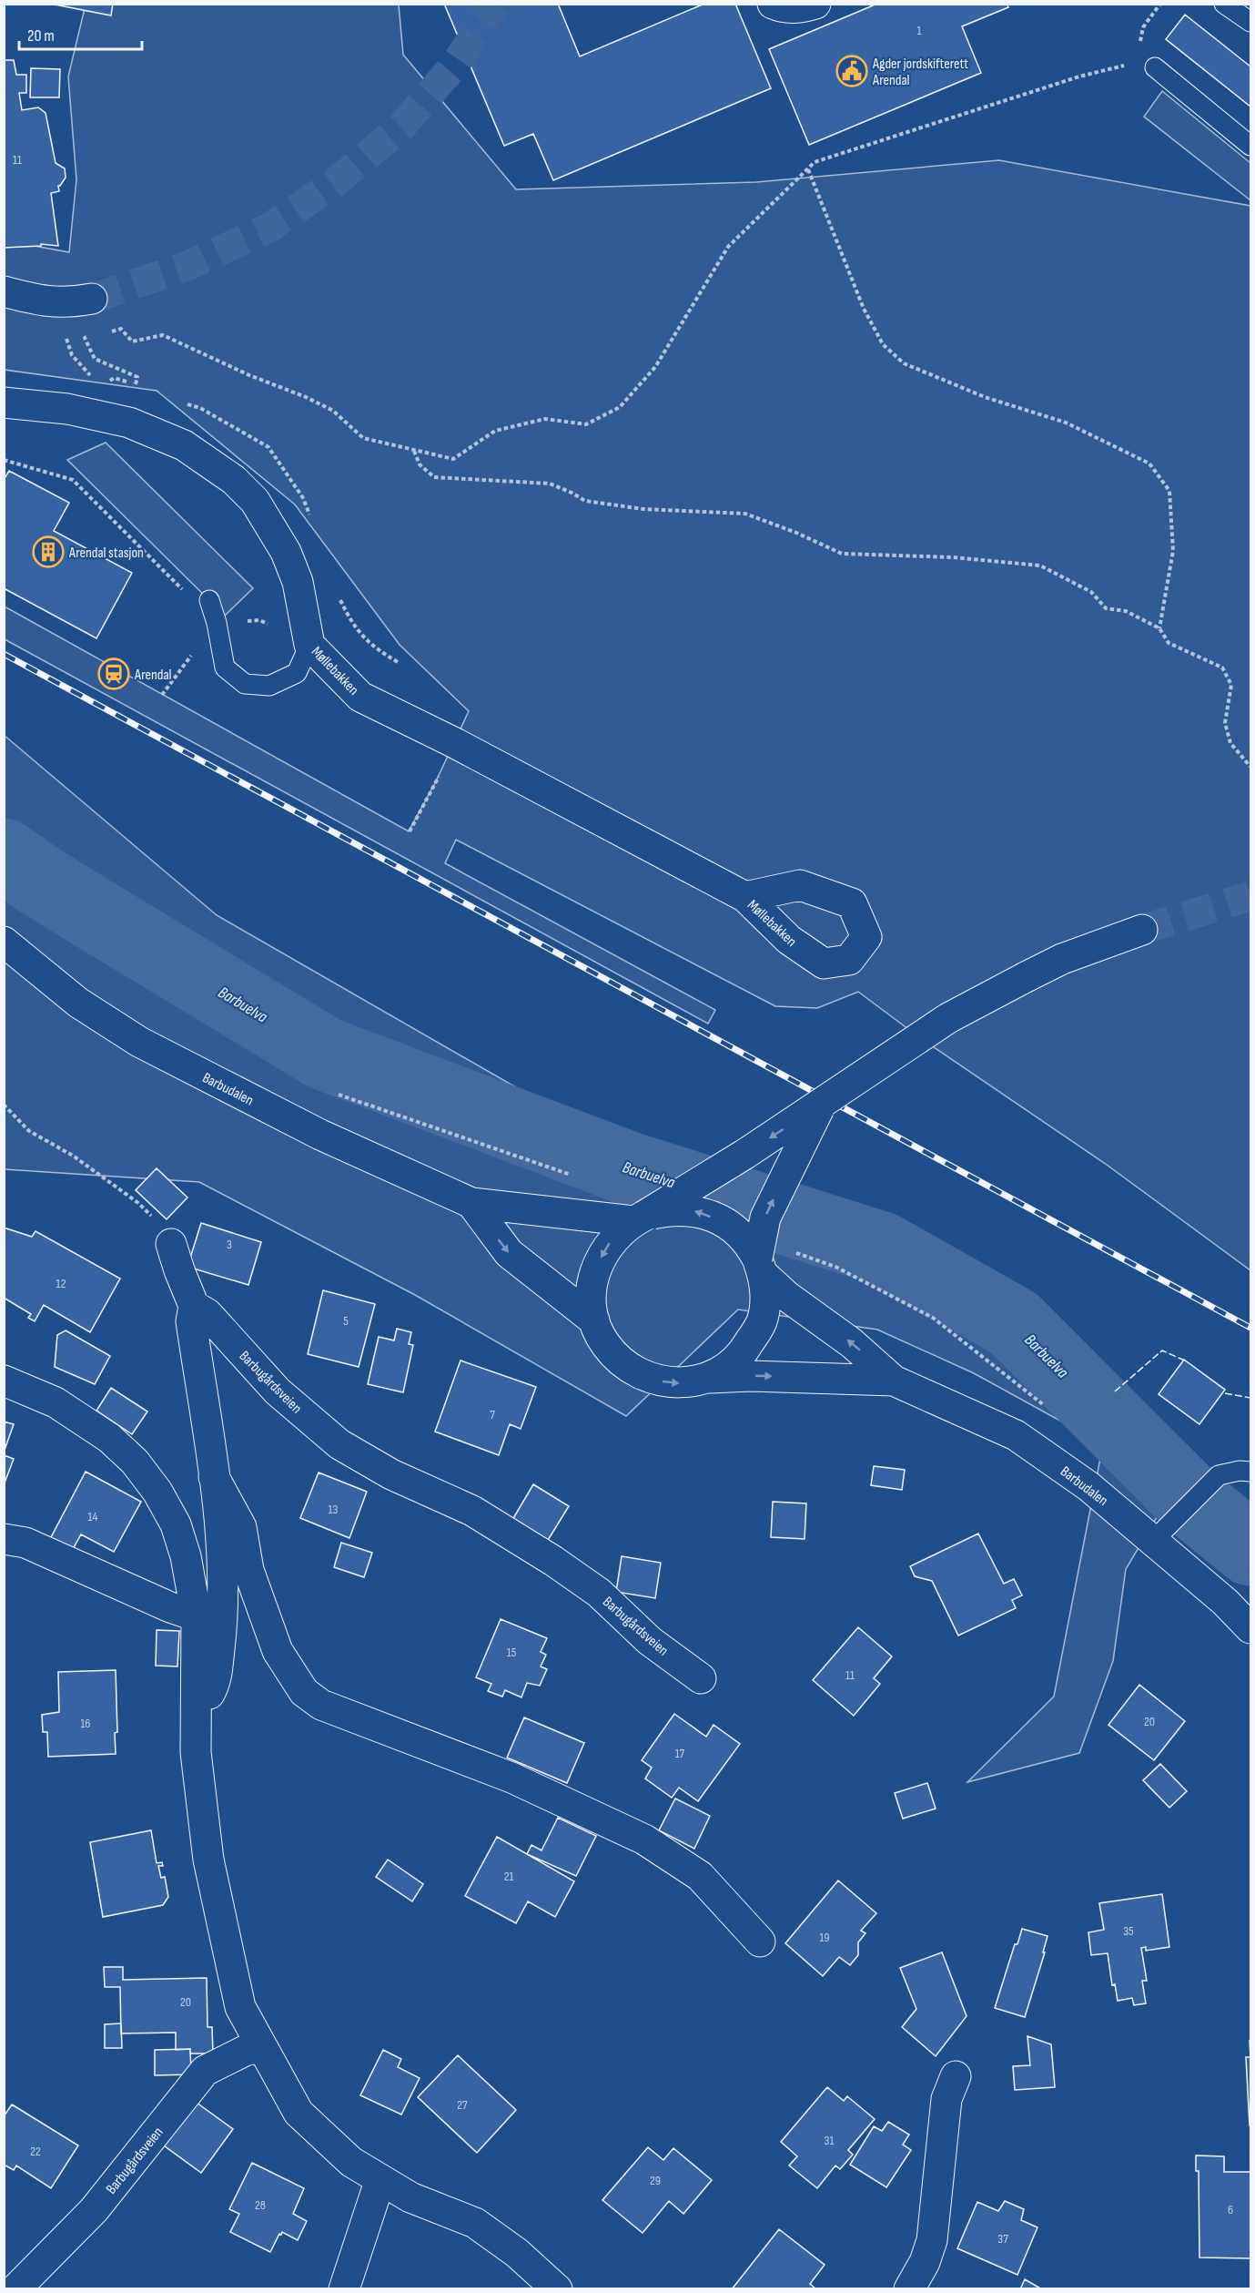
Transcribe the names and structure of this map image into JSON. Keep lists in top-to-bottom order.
{
  "streets": {
    "street": ["Møllebakken", "Barbudalen", "Barbugårdsveien"]
  },
  "water": ["Barbuelva"],
  "places": {
    "public building": ["Agder jordskifterett Arendal"],
    "building": ["Arendal stasjon"],
    "station": ["Arendal"]
  },
  "house_numbers": [
    "1",
    "11",
    "3",
    "12",
    "5",
    "7",
    "13",
    "14",
    "15",
    "11",
    "20",
    "16",
    "17",
    "21",
    "35",
    "19",
    "20",
    "27",
    "31",
    "22",
    "29",
    "28",
    "6",
    "37"
  ],
  "scale_bar": "20 m"
}
